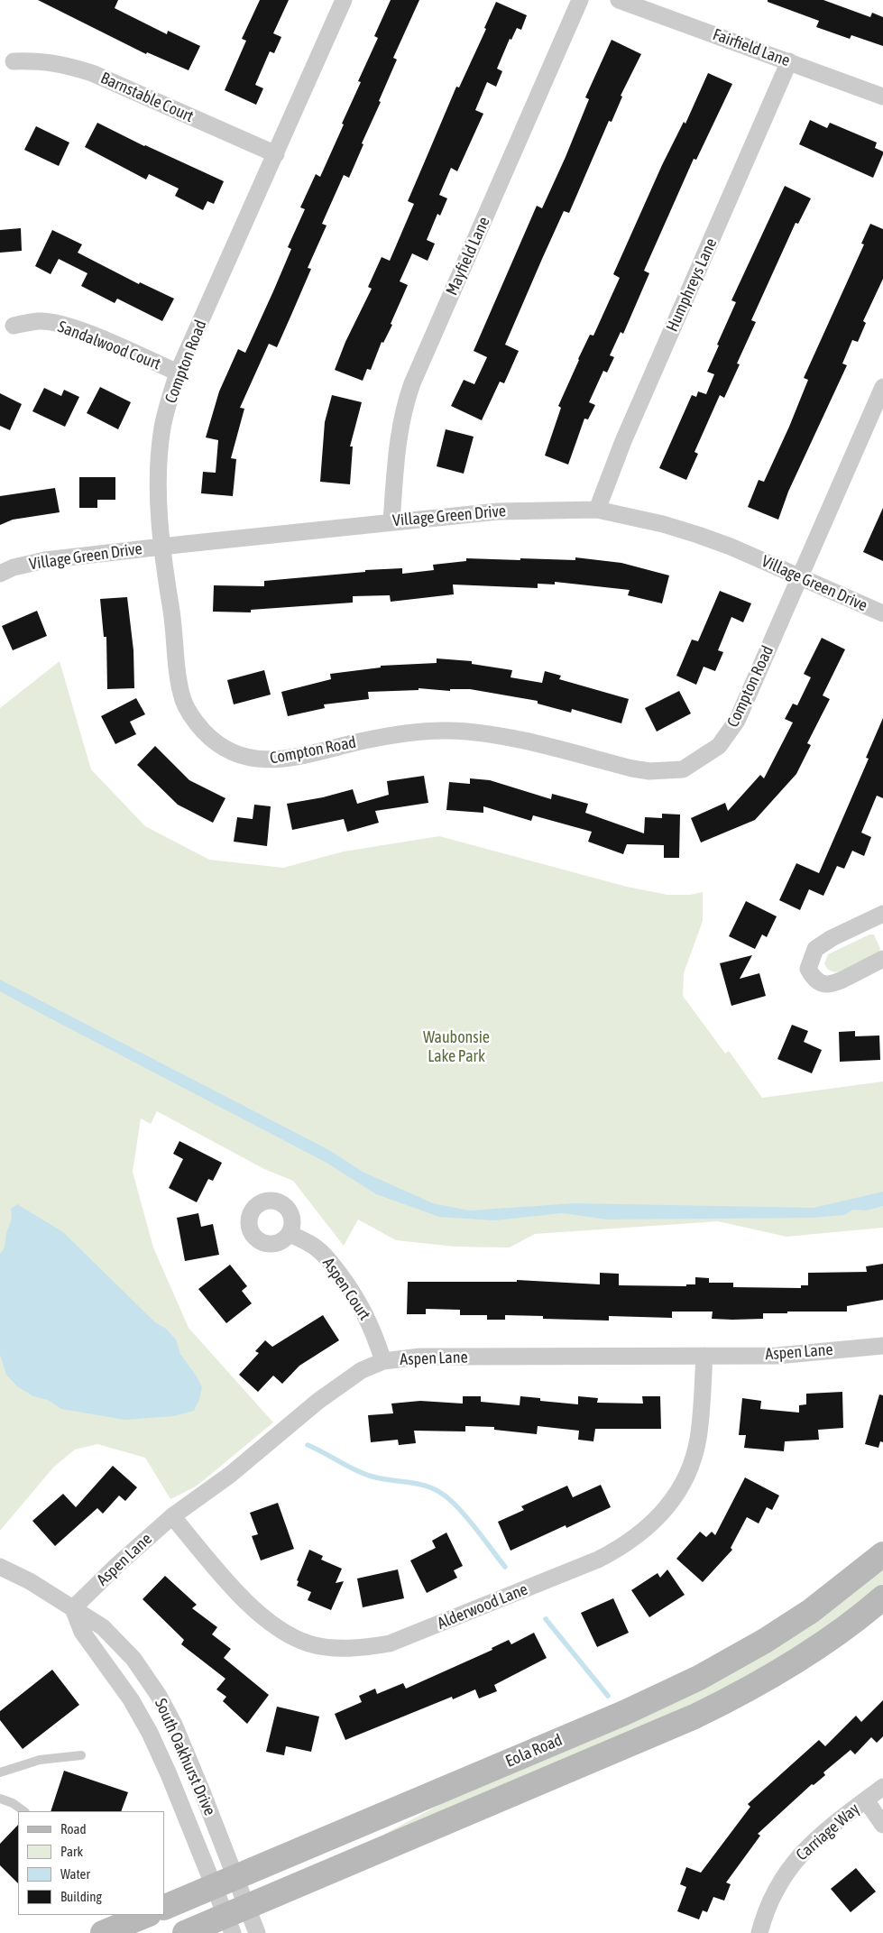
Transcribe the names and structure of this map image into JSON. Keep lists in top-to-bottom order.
{
  "streets": {
    "main road": ["Eola Road"],
    "street": [
      "Fairfield Lane",
      "Barnstable Court",
      "Mayfield Lane",
      "Humphreys Lane",
      "Sandalwood Court",
      "Compton Road",
      "Village Green Drive",
      "Aspen Court",
      "Aspen Lane",
      "Alderwood Lane",
      "South Oakhurst Drive",
      "Carriage Way"
    ]
  },
  "crossings": [
    ["Fairfield Lane", "Humphreys Lane"],
    ["Barnstable Court", "Compton Road"],
    ["Mayfield Lane", "Village Green Drive"],
    ["Humphreys Lane", "Village Green Drive"],
    ["Sandalwood Court", "Compton Road"],
    ["Compton Road", "Village Green Drive"],
    ["Aspen Court", "Aspen Lane"],
    ["Aspen Lane", "Alderwood Lane"],
    ["Aspen Lane", "South Oakhurst Drive"],
    ["Eola Road", "South Oakhurst Drive"]
  ],
  "parks": ["Waubonsie Lake Park"],
  "legend": [
    "Road",
    "Park",
    "Water",
    "Building"
  ]
}
